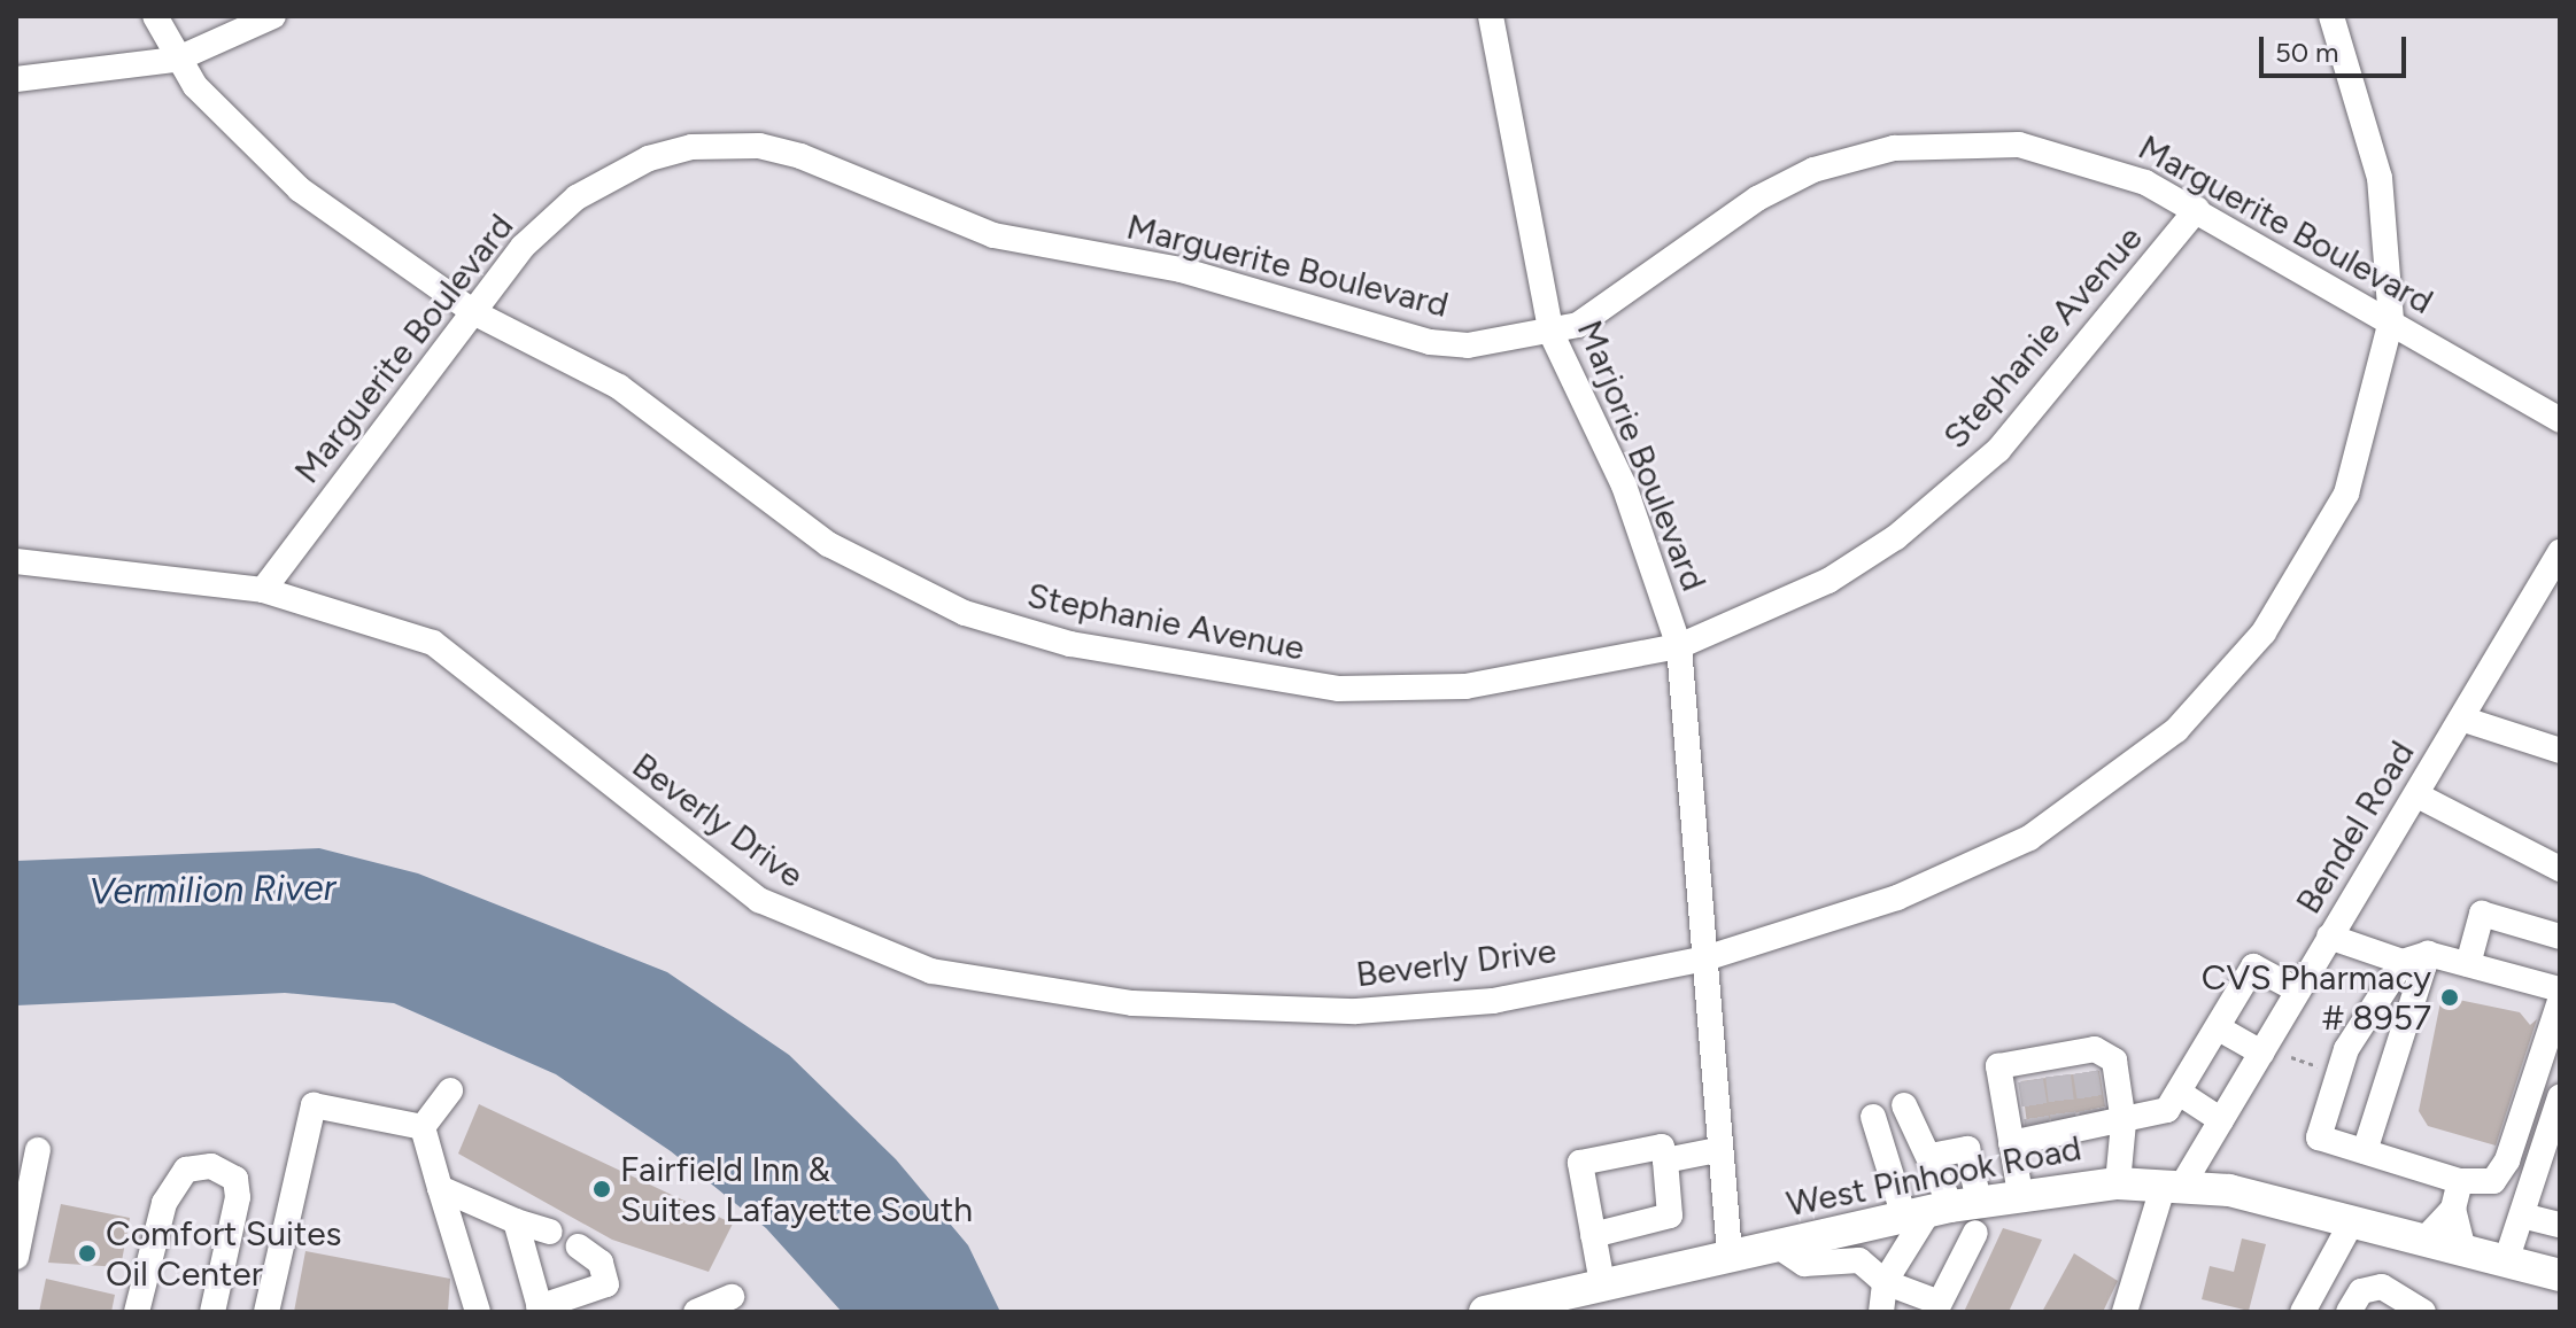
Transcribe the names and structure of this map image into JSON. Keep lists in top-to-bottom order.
{
  "streets": {
    "main road": ["West Pinhook Road"],
    "street": [
      "Marguerite Boulevard",
      "Stephanie Avenue",
      "Marjorie Boulevard",
      "Beverly Drive",
      "Bendel Road"
    ]
  },
  "crossings": [
    ["Marguerite Boulevard", "Stephanie Avenue"],
    ["Marguerite Boulevard", "Marjorie Boulevard"],
    ["Marguerite Boulevard", "Beverly Drive"],
    ["Stephanie Avenue", "Marjorie Boulevard"],
    ["Marjorie Boulevard", "Beverly Drive"],
    ["Marjorie Boulevard", "West Pinhook Road"],
    ["Bendel Road", "West Pinhook Road"]
  ],
  "water": ["Vermilion River"],
  "places": ["CVS Pharmacy # 8957", "Fairfield Inn & Suites Lafayette South", "Comfort Suites Oil Center"],
  "scale_bar": "50 m"
}
